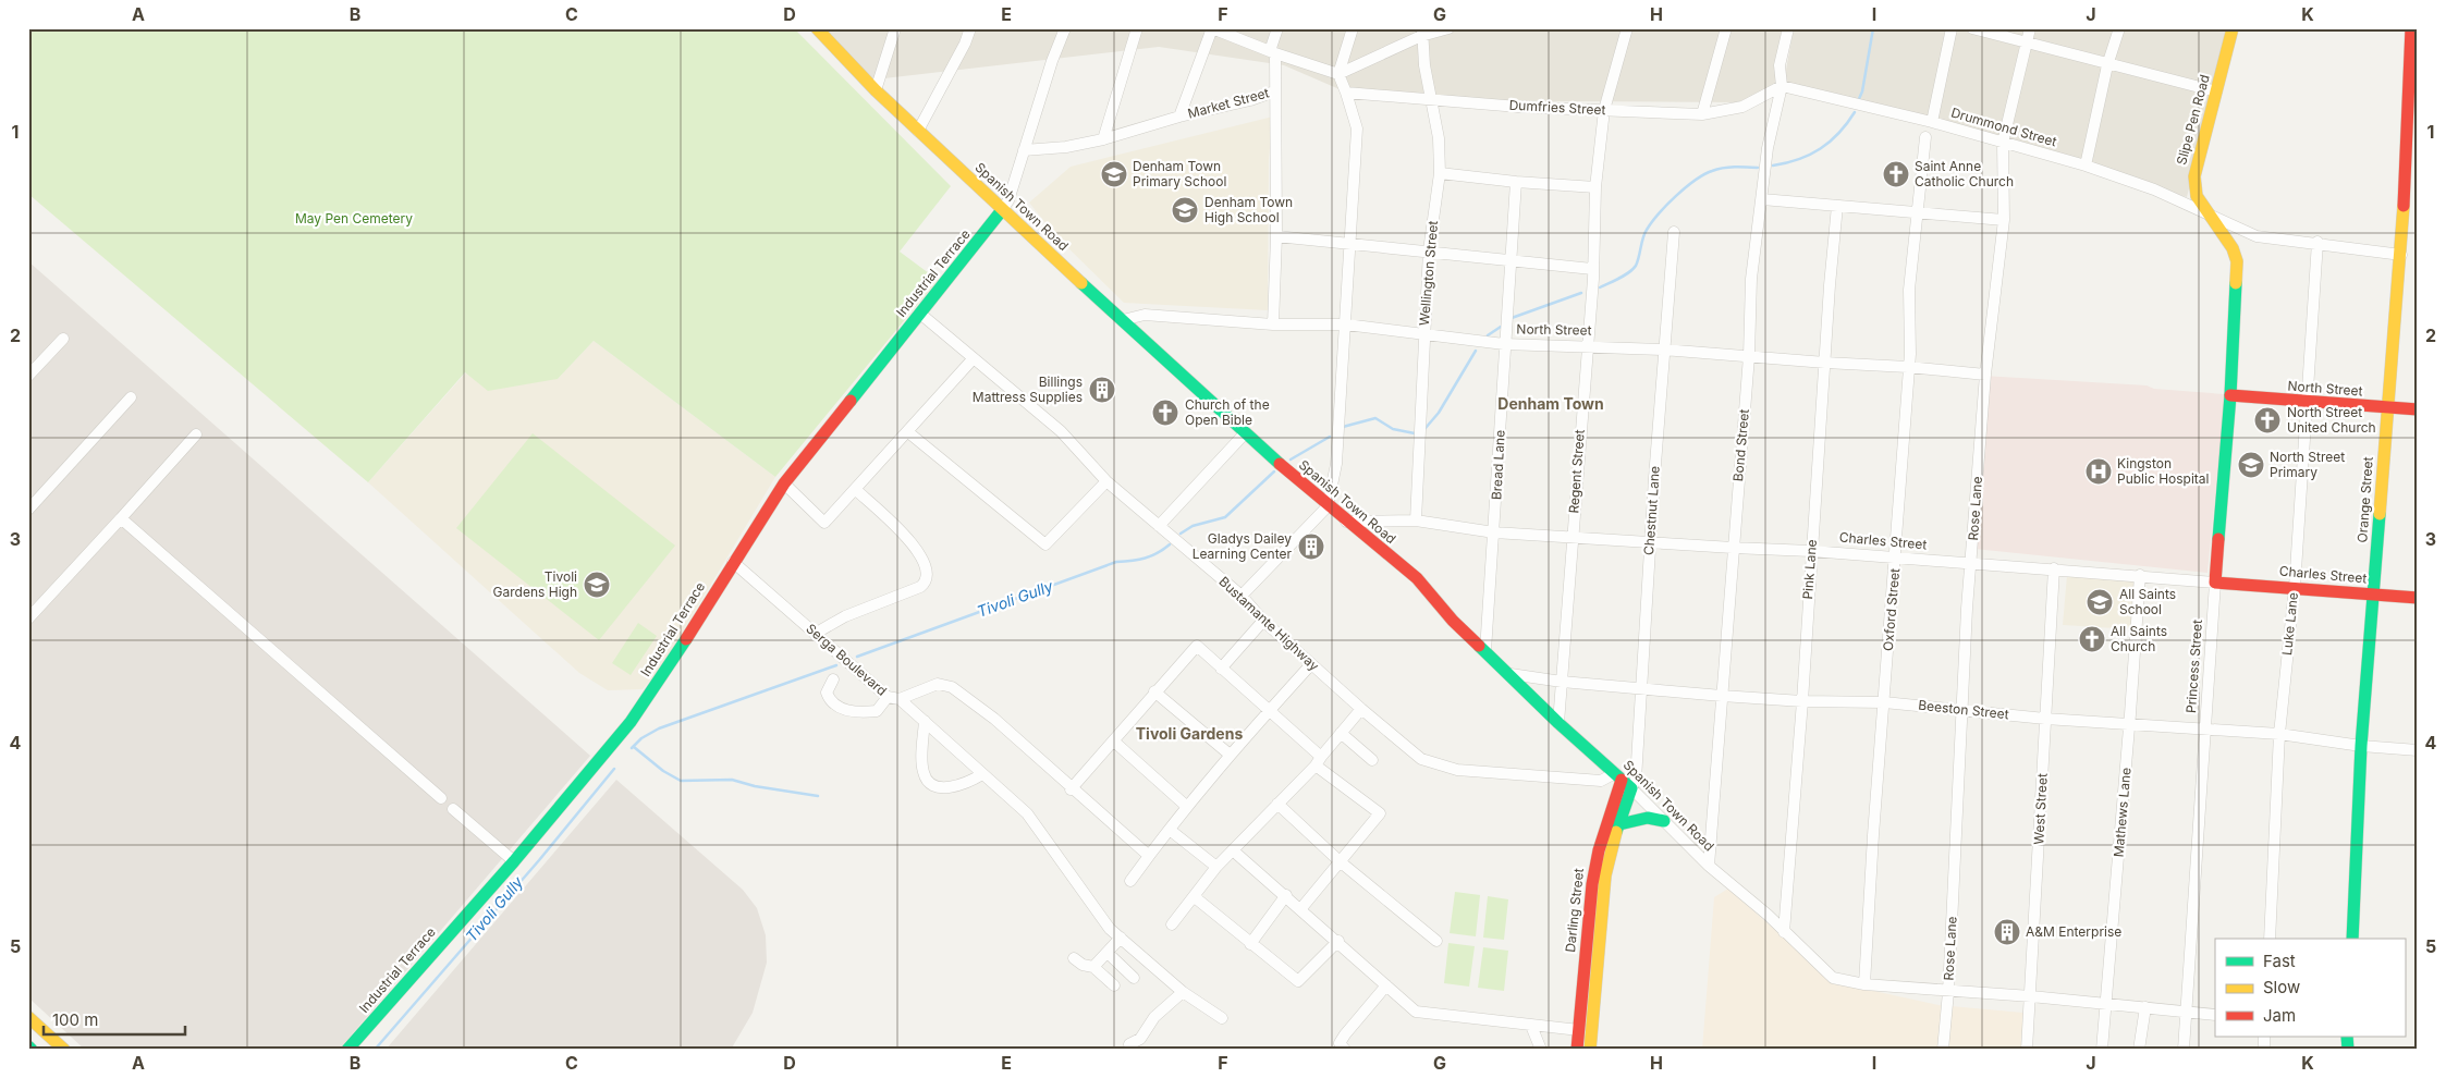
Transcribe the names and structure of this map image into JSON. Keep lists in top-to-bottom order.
{
  "streets": {
    "main road": [
      "Slipe Pen Road",
      "Spanish Town Road",
      "Industrial Terrace",
      "North Street",
      "Orange Street",
      "Charles Street",
      "Princess Street",
      "Darling Street"
    ],
    "street": [
      "Market Street",
      "Dumfries Street",
      "Drummond Street",
      "Wellington Street",
      "Bond Street",
      "Bread Lane",
      "Regent Street",
      "Rose Lane",
      "Chestnut Lane",
      "Pink Lane",
      "Oxford Street",
      "Bustamante Highway",
      "Luke Lane",
      "Serga Boulevard",
      "Beeston Street",
      "West Street",
      "Mathews Lane"
    ]
  },
  "crossings": [
    ["Dumfries Street", "Drummond Street"],
    ["Dumfries Street", "Wellington Street"],
    ["Dumfries Street", "Bond Street"],
    ["Dumfries Street", "Regent Street"],
    ["Slipe Pen Road", "Drummond Street"],
    ["Slipe Pen Road", "Princess Street"],
    ["Drummond Street", "Bond Street"],
    ["Drummond Street", "Orange Street"],
    ["Drummond Street", "Rose Lane"],
    ["Drummond Street", "Luke Lane"],
    ["Drummond Street", "Princess Street"],
    ["Spanish Town Road", "Industrial Terrace"],
    ["Spanish Town Road", "North Street"],
    ["Spanish Town Road", "Bond Street"],
    ["Spanish Town Road", "Bread Lane"],
    ["Spanish Town Road", "Regent Street"],
    ["Spanish Town Road", "Rose Lane"],
    ["Spanish Town Road", "Chestnut Lane"],
    ["Spanish Town Road", "Charles Street"],
    ["Spanish Town Road", "Pink Lane"],
    ["Spanish Town Road", "Oxford Street"],
    ["Spanish Town Road", "Bustamante Highway"],
    ["Spanish Town Road", "Princess Street"],
    ["Spanish Town Road", "Beeston Street"],
    ["Spanish Town Road", "West Street"],
    ["Spanish Town Road", "Mathews Lane"],
    ["Spanish Town Road", "Darling Street"],
    ["Industrial Terrace", "Bustamante Highway"],
    ["Industrial Terrace", "Serga Boulevard"],
    ["Wellington Street", "North Street"],
    ["Wellington Street", "Charles Street"],
    ["North Street", "Bond Street"],
    ["North Street", "Bread Lane"],
    ["North Street", "Regent Street"],
    ["North Street", "Orange Street"],
    ["North Street", "Rose Lane"],
    ["North Street", "Chestnut Lane"],
    ["North Street", "Pink Lane"],
    ["North Street", "Oxford Street"],
    ["North Street", "Luke Lane"],
    ["North Street", "Princess Street"],
    ["Bond Street", "Charles Street"],
    ["Bond Street", "Beeston Street"],
    ["Bread Lane", "Charles Street"],
    ["Regent Street", "Charles Street"],
    ["Regent Street", "Beeston Street"],
    ["Orange Street", "Charles Street"],
    ["Orange Street", "Beeston Street"],
    ["Rose Lane", "Charles Street"],
    ["Rose Lane", "Beeston Street"],
    ["Chestnut Lane", "Charles Street"],
    ["Chestnut Lane", "Bustamante Highway"],
    ["Chestnut Lane", "Beeston Street"],
    ["Chestnut Lane", "Darling Street"],
    ["Charles Street", "Pink Lane"],
    ["Charles Street", "Oxford Street"],
    ["Charles Street", "Luke Lane"],
    ["Charles Street", "Princess Street"],
    ["Charles Street", "West Street"],
    ["Charles Street", "Mathews Lane"],
    ["Pink Lane", "Beeston Street"],
    ["Oxford Street", "Beeston Street"],
    ["Bustamante Highway", "Darling Street"],
    ["Luke Lane", "Beeston Street"],
    ["Princess Street", "Beeston Street"],
    ["Beeston Street", "West Street"],
    ["Beeston Street", "Mathews Lane"]
  ],
  "districts": ["Denham Town", "Tivoli Gardens"],
  "water": ["Tivoli Gully"],
  "parks": ["May Pen Cemetery"],
  "places": {
    "school or university": [
      "Denham Town Primary School",
      "Denham Town High School",
      "North Street Primary",
      "Tivoli Gardens High",
      "All Saints School"
    ],
    "church": [
      "Saint Anne Catholic Church",
      "Church of the Open Bible",
      "North Street United Church",
      "All Saints Church"
    ],
    "building": ["Billings Mattress Supplies", "Gladys Dailey Learning Center", "A&M Enterprise"],
    "hospital": ["Kingston Public Hospital"]
  },
  "legend": ["Fast", "Slow", "Jam"],
  "scale_bar": "100 m",
  "grid": {
    "columns": [
      "A",
      "B",
      "C",
      "D",
      "E",
      "F",
      "G",
      "H",
      "I",
      "J",
      "K"
    ],
    "rows": [
      "1",
      "2",
      "3",
      "4",
      "5"
    ]
  }
}
